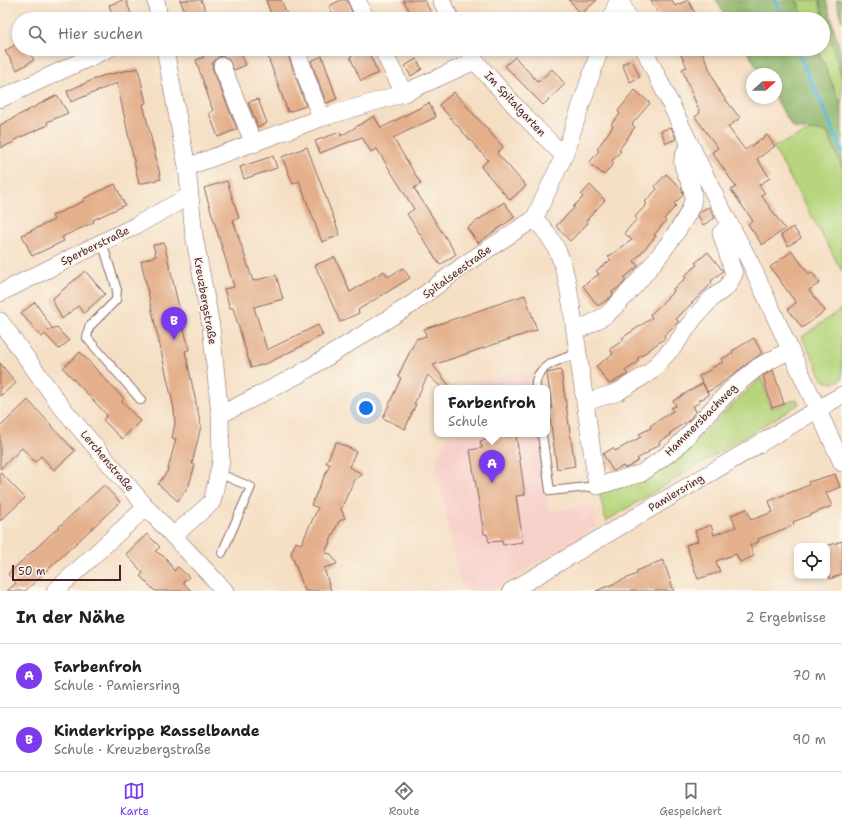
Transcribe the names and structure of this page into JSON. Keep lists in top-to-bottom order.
{
  "streets": {
    "street": [
      "Im Spitalgarten",
      "Sperberstraße",
      "Spitalseestraße",
      "Kreuzbergstraße",
      "Hammersbachweg",
      "Lerchenstraße",
      "Pamiersring"
    ]
  },
  "crossings": [
    ["Sperberstraße", "Kreuzbergstraße"],
    ["Spitalseestraße", "Kreuzbergstraße"],
    ["Kreuzbergstraße", "Lerchenstraße"]
  ],
  "scale_bar": "50 m",
  "north": "right",
  "page": {
    "search": "Hier suchen",
    "pins": ["B", "A"],
    "popup": ["Farbenfroh", "Schule"],
    "scale": "50 m",
    "heading": ["In der Nähe", "2 Ergebnisse"],
    "list": [
      {
        "mark": "A",
        "name": "Farbenfroh",
        "note": "Schule · Pamiersring",
        "value": "70 m"
      },
      {
        "mark": "B",
        "name": "Kinderkrippe Rasselbande",
        "note": "Schule · Kreuzbergstraße",
        "value": "90 m"
      }
    ],
    "nav": ["Karte", "Route", "Gespeichert"]
  }
}
